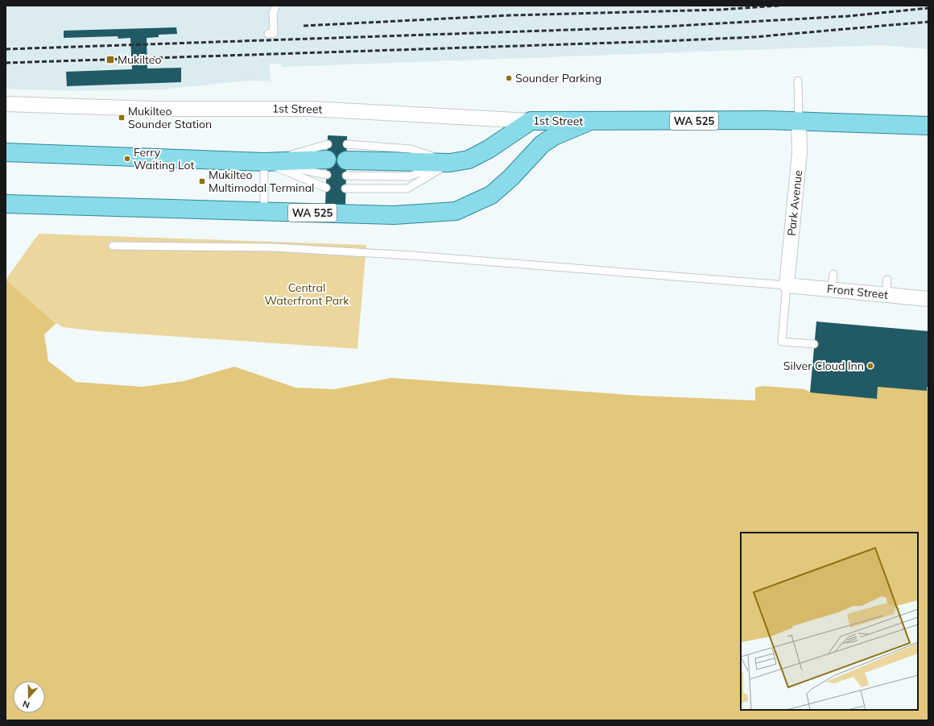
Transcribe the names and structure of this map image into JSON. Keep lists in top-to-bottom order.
{
  "streets": {
    "main road": ["1st Street", "WA 525"],
    "street": ["Park Avenue", "Front Street"]
  },
  "crossings": [
    ["1st Street", "WA 525"],
    ["WA 525", "Park Avenue"],
    ["Park Avenue", "Front Street"]
  ],
  "parks": ["Central Waterfront Park"],
  "places": {
    "transit": ["Mukilteo", "Mukilteo Sounder Station", "Mukilteo Multimodal Terminal"],
    "other": ["Sounder Parking", "Ferry Waiting Lot", "Silver Cloud Inn"]
  },
  "north": "bottom"
}
